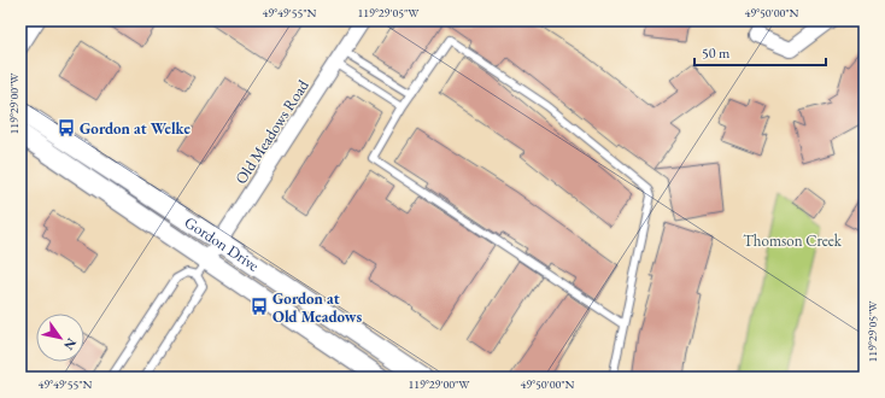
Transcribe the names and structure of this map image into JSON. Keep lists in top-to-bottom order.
{
  "streets": {
    "main road": ["Gordon Drive"],
    "street": ["Old Meadows Road"]
  },
  "crossings": [
    ["Old Meadows Road", "Gordon Drive"]
  ],
  "parks": ["Thomson Creek"],
  "places": {
    "bus stop": ["Gordon at Welke", "Gordon at Old Meadows"]
  },
  "scale_bar": "50 m",
  "north": "bottom right",
  "coordinates": [
    "49°49'55\"N",
    "119°29'05\"W",
    "49°50'00\"N",
    "119°29'00\"W"
  ]
}
